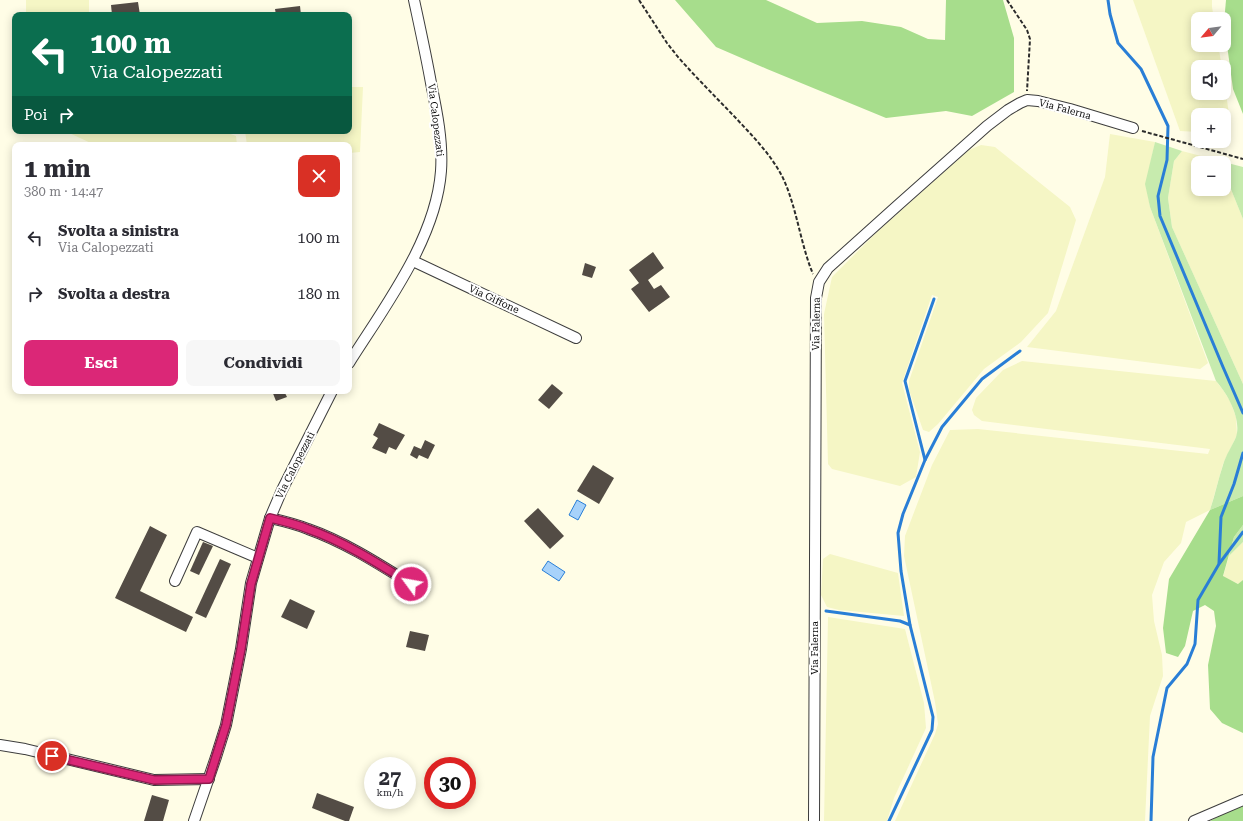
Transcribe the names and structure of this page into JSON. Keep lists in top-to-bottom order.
{
  "streets": {
    "street": ["Via Falerna", "Via Calopezzati", "Via Giffone"]
  },
  "crossings": [
    ["Via Calopezzati", "Via Giffone"]
  ],
  "north": "bottom left",
  "page": {
    "map_buttons": ["+", "−"],
    "turn": ["100 m", "Via Calopezzati"],
    "then": "Poi",
    "heading": ["1 min", "380 m · 14:47"],
    "list": [
      {
        "name": "Svolta a sinistra",
        "note": "Via Calopezzati",
        "value": "100 m"
      },
      {
        "name": "Svolta a destra",
        "value": "180 m"
      }
    ],
    "buttons": ["Esci", "Condividi"],
    "speed": "27 km/h",
    "limit": "30"
  }
}
